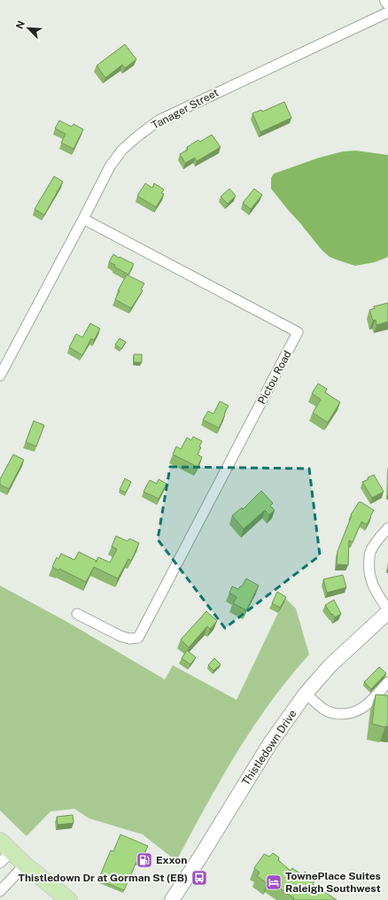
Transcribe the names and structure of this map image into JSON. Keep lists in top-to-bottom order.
{
  "streets": {
    "main road": ["Thistledown Drive"],
    "street": ["Tanager Street", "Pictou Road"]
  },
  "crossings": [
    ["Tanager Street", "Pictou Road"]
  ],
  "places": {
    "fuel station": ["Exxon"],
    "bus stop": ["Thistledown Dr at Gorman St (EB)"],
    "hotel": ["TownePlace Suites Raleigh Southwest"]
  },
  "north": "top left"
}
